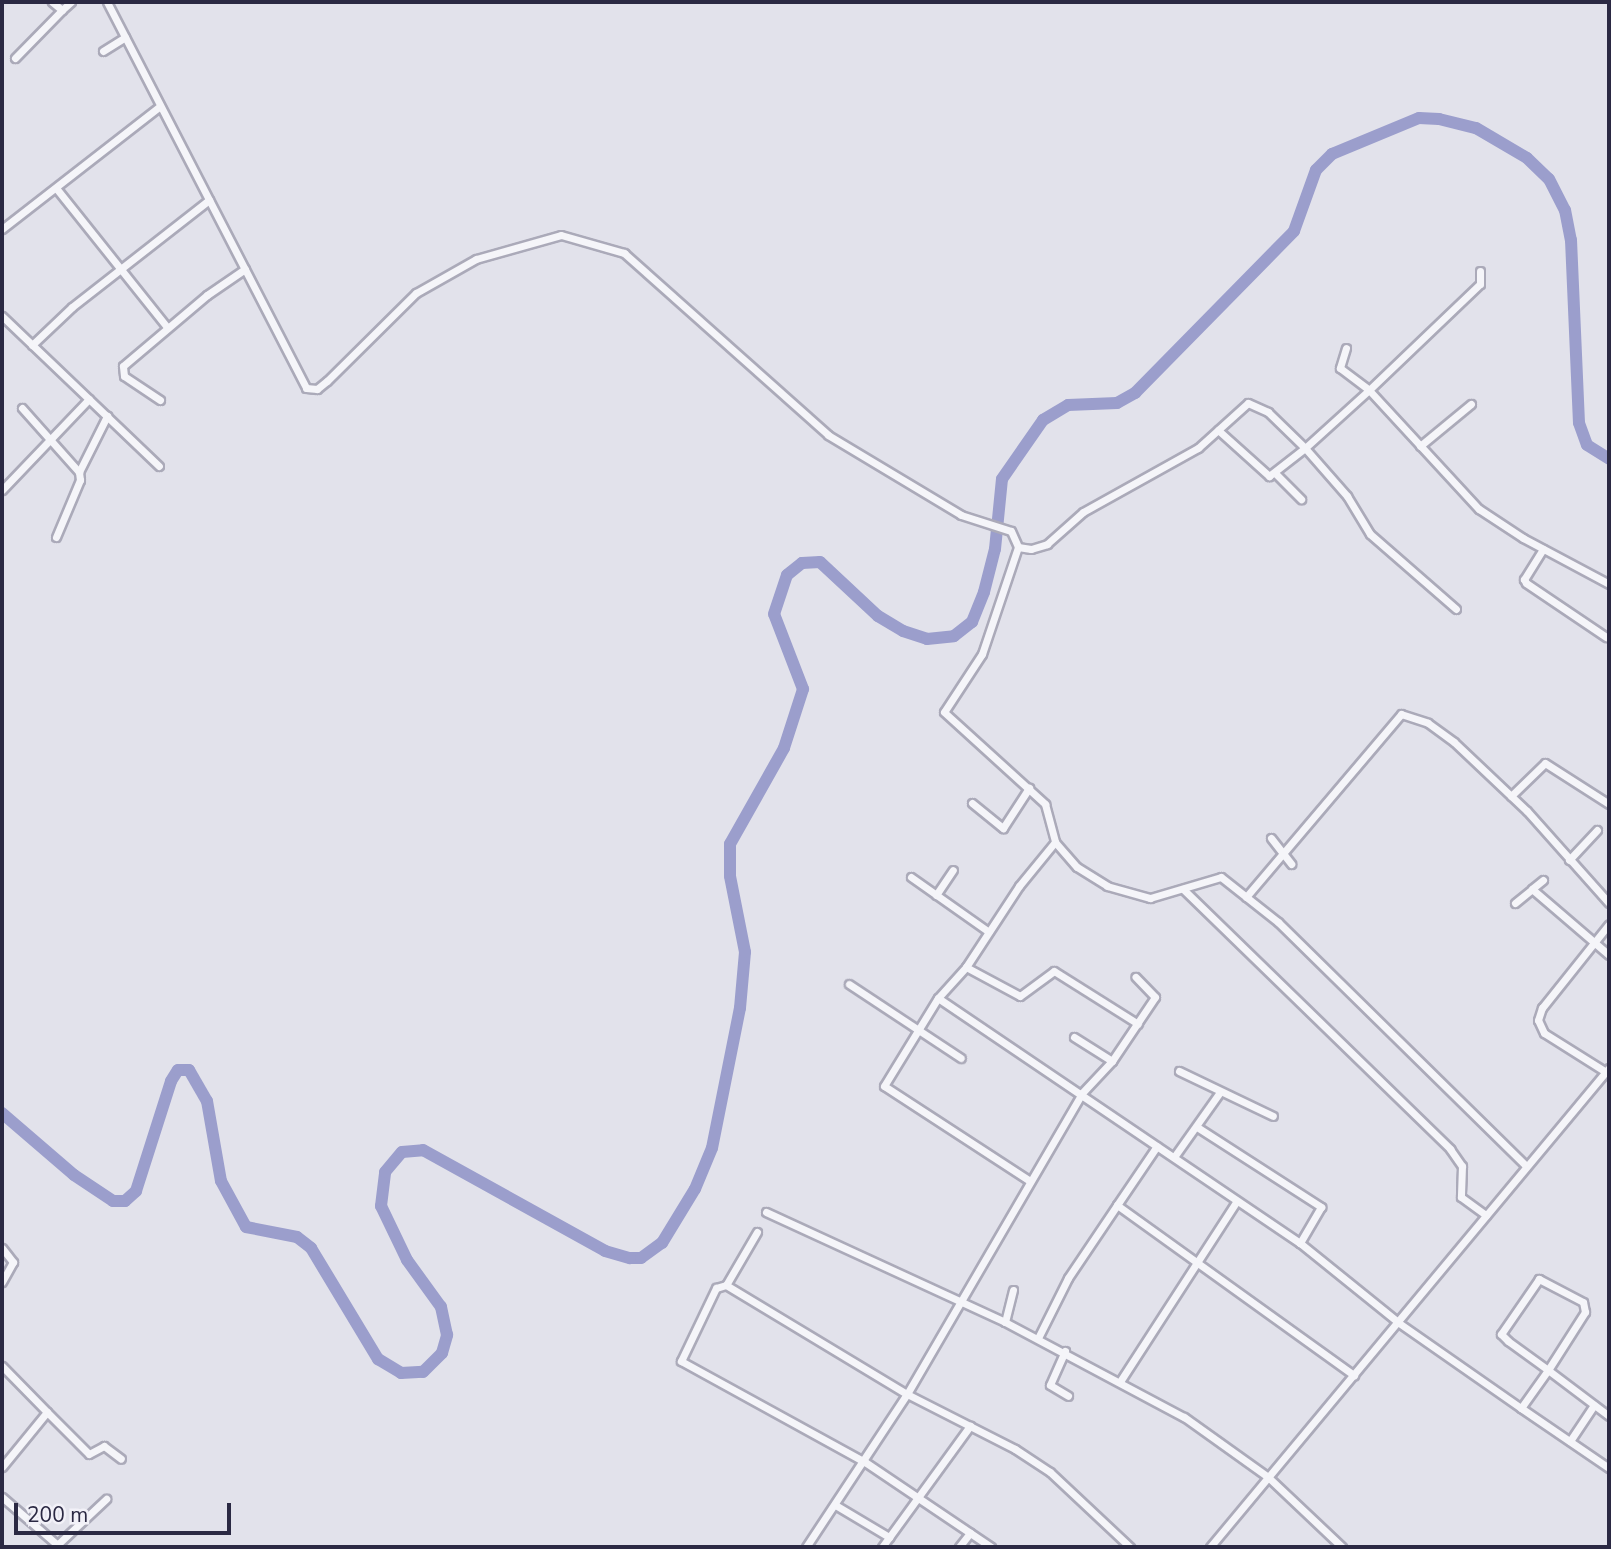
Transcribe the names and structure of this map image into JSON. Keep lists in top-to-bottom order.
{
  "scale_bar": "200 m"
}
